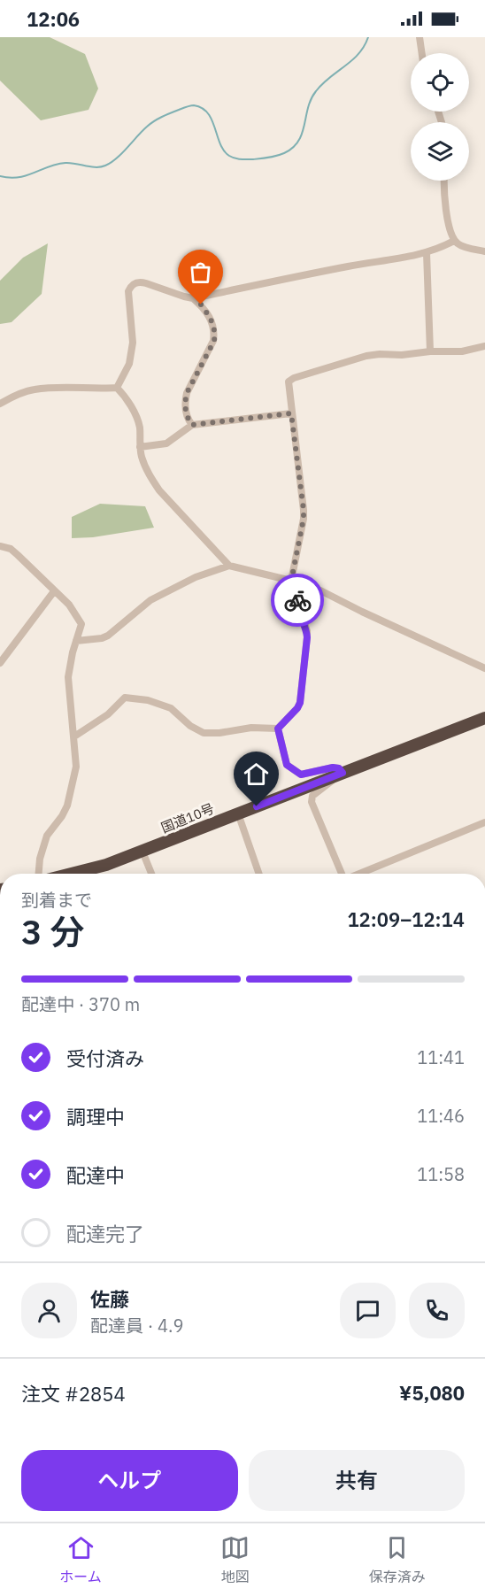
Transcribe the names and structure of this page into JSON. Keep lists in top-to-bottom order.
{
  "streets": {
    "highway": ["国道10号"]
  },
  "page": {
    "status": "12:06",
    "heading": ["3 分", "到着まで", "12:09–12:14"],
    "panel": [
      "佐藤",
      "配達員 · 4.9",
      "注文 #2854",
      "¥5,080"
    ],
    "bar": "配達中 · 370 m",
    "list": [
      ["受付済み", "11:41"],
      ["調理中", "11:46"],
      ["配達中", "11:58"],
      "配達完了"
    ],
    "buttons": ["ヘルプ", "共有"],
    "tabs": ["ホーム", "地図", "保存済み"]
  }
}
